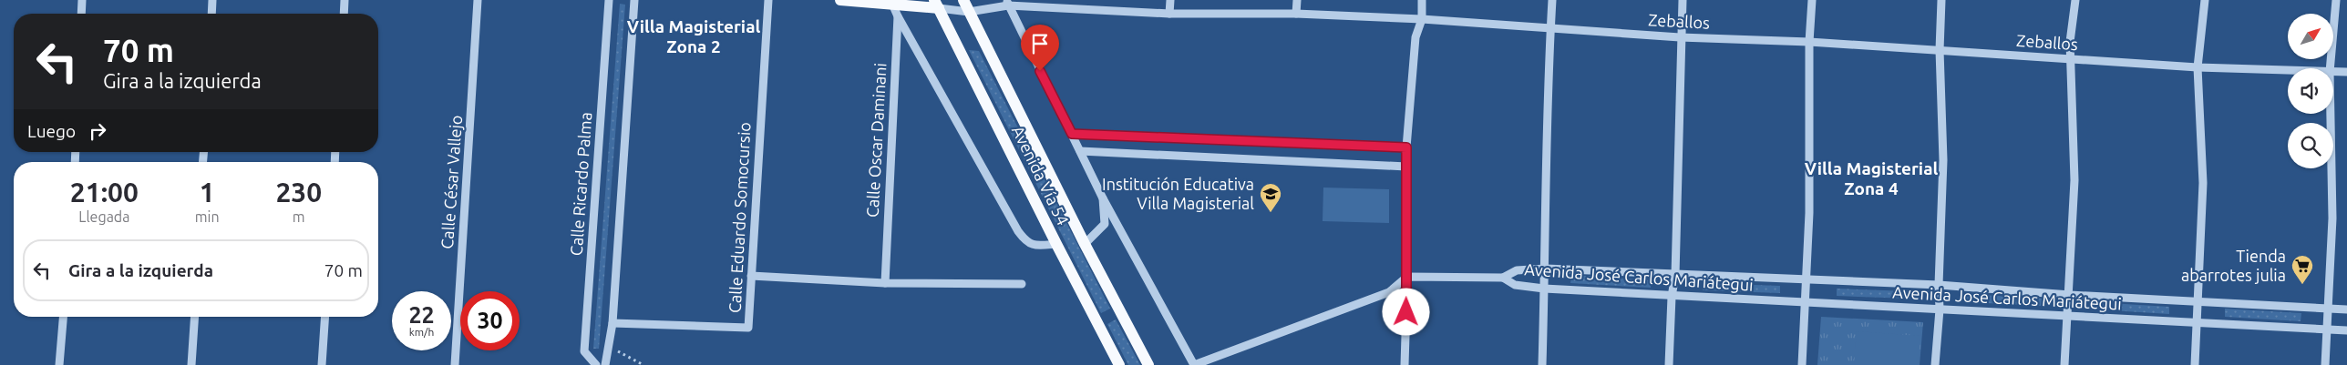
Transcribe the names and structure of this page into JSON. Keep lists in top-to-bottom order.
{
  "streets": {
    "main road": ["Avenida Vía 54"],
    "street": [
      "Zeballos",
      "Calle Oscar Daminani",
      "Calle César Vallejo",
      "Calle Ricardo Palma",
      "Calle Eduardo Somocursio",
      "Avenida José Carlos Mariátegui"
    ]
  },
  "crossings": [
    ["Zeballos", "Avenida Vía 54"]
  ],
  "districts": ["Villa Magisterial Zona 2", "Villa Magisterial Zona 4"],
  "places": {
    "school or university": ["Institución Educativa Villa Magisterial"],
    "supermarket": ["Tienda abarrotes julia"]
  },
  "north": "top right",
  "page": {
    "turn": ["70 m", "Gira a la izquierda"],
    "then": "Luego",
    "eta": [
      "21:00",
      "Llegada",
      "1",
      "min",
      "230",
      "m"
    ],
    "list": [
      {
        "name": "Gira a la izquierda",
        "value": "70 m"
      }
    ],
    "speed": "22 km/h",
    "limit": "30"
  }
}
